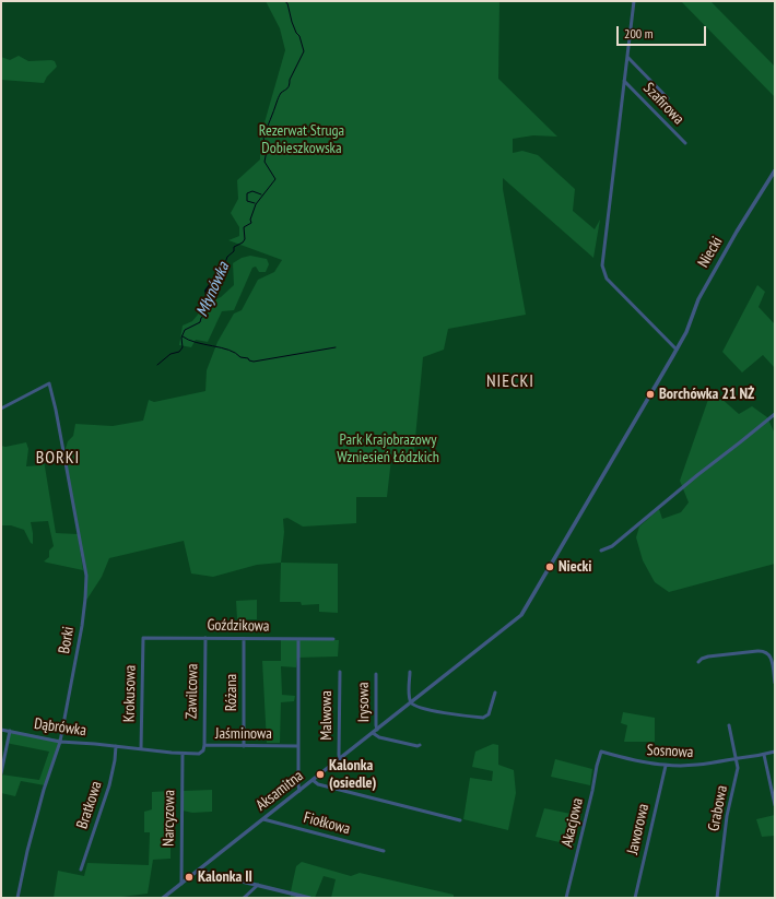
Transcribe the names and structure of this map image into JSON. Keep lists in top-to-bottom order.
{
  "streets": {
    "street": [
      "Szafirowa",
      "Niecki",
      "Goździkowa",
      "Borki",
      "Zawilcowa",
      "Różana",
      "Krokusowa",
      "Irysowa",
      "Malwowa",
      "Dąbrówka",
      "Jaśminowa",
      "Sosnowa",
      "Aksamitna",
      "Bratkowa",
      "Grabowa",
      "Narcyzowa",
      "Akacjowa",
      "Fiołkowa",
      "Jaworowa"
    ]
  },
  "crossings": [
    ["Niecki", "Aksamitna"],
    ["Goździkowa", "Zawilcowa"],
    ["Goździkowa", "Różana"],
    ["Goździkowa", "Krokusowa"],
    ["Borki", "Dąbrówka"],
    ["Zawilcowa", "Jaśminowa"],
    ["Różana", "Jaśminowa"],
    ["Krokusowa", "Jaśminowa"],
    ["Irysowa", "Aksamitna"],
    ["Malwowa", "Aksamitna"],
    ["Dąbrówka", "Jaśminowa"],
    ["Dąbrówka", "Bratkowa"],
    ["Jaśminowa", "Bratkowa"],
    ["Jaśminowa", "Narcyzowa"],
    ["Sosnowa", "Grabowa"],
    ["Sosnowa", "Akacjowa"],
    ["Sosnowa", "Jaworowa"],
    ["Aksamitna", "Narcyzowa"],
    ["Aksamitna", "Fiołkowa"]
  ],
  "districts": ["NIECKI", "BORKI"],
  "water": ["Młynówka"],
  "parks": ["Rezerwat Struga Dobieszkowska", "Park Krajobrazowy Wzniesień Łódzkich"],
  "places": [
    "Borchówka 21 NŻ",
    "Niecki",
    "Kalonka (osiedle)",
    "Kalonka II"
  ],
  "scale_bar": "200 m"
}
